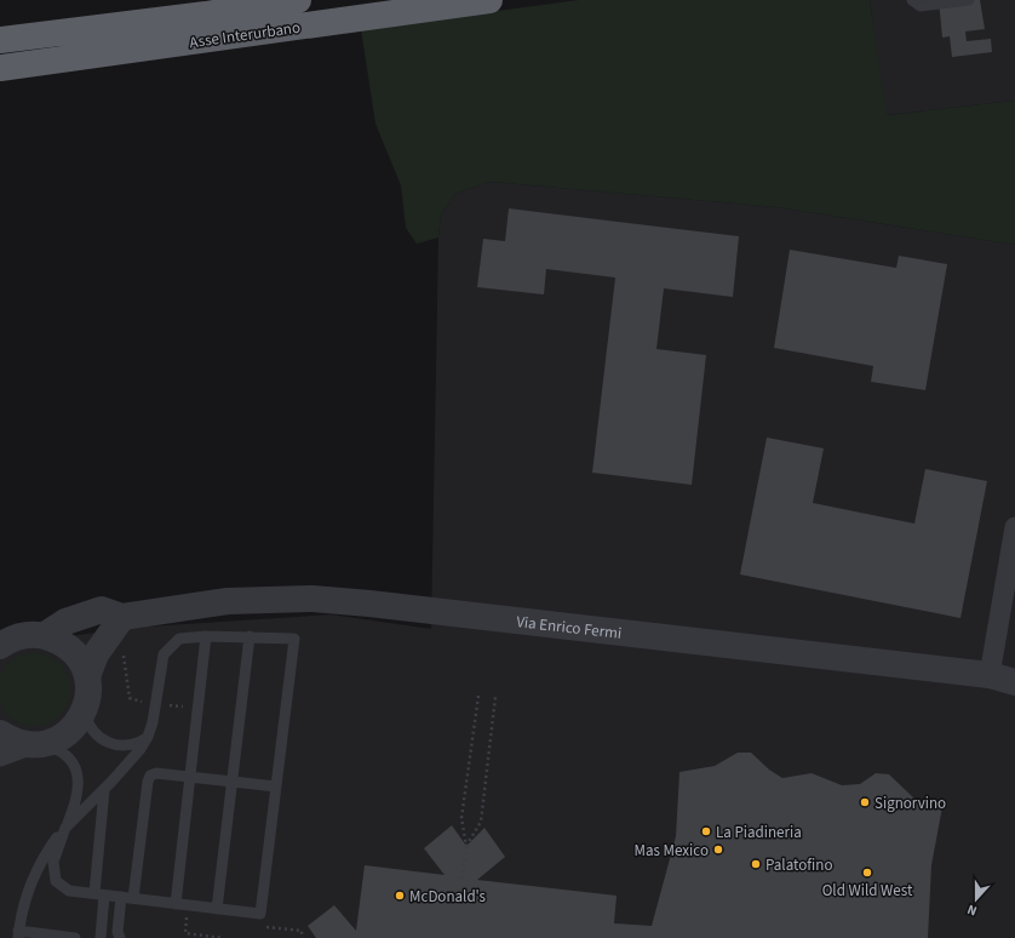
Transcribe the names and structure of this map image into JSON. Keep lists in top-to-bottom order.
{
  "streets": {
    "highway": ["Asse Interurbano"],
    "street": ["Via Enrico Fermi"]
  },
  "places": [
    "Signorvino",
    "La Piadineria",
    "Mas Mexico",
    "Palatofino",
    "Old Wild West",
    "McDonald's"
  ],
  "north": "bottom"
}
